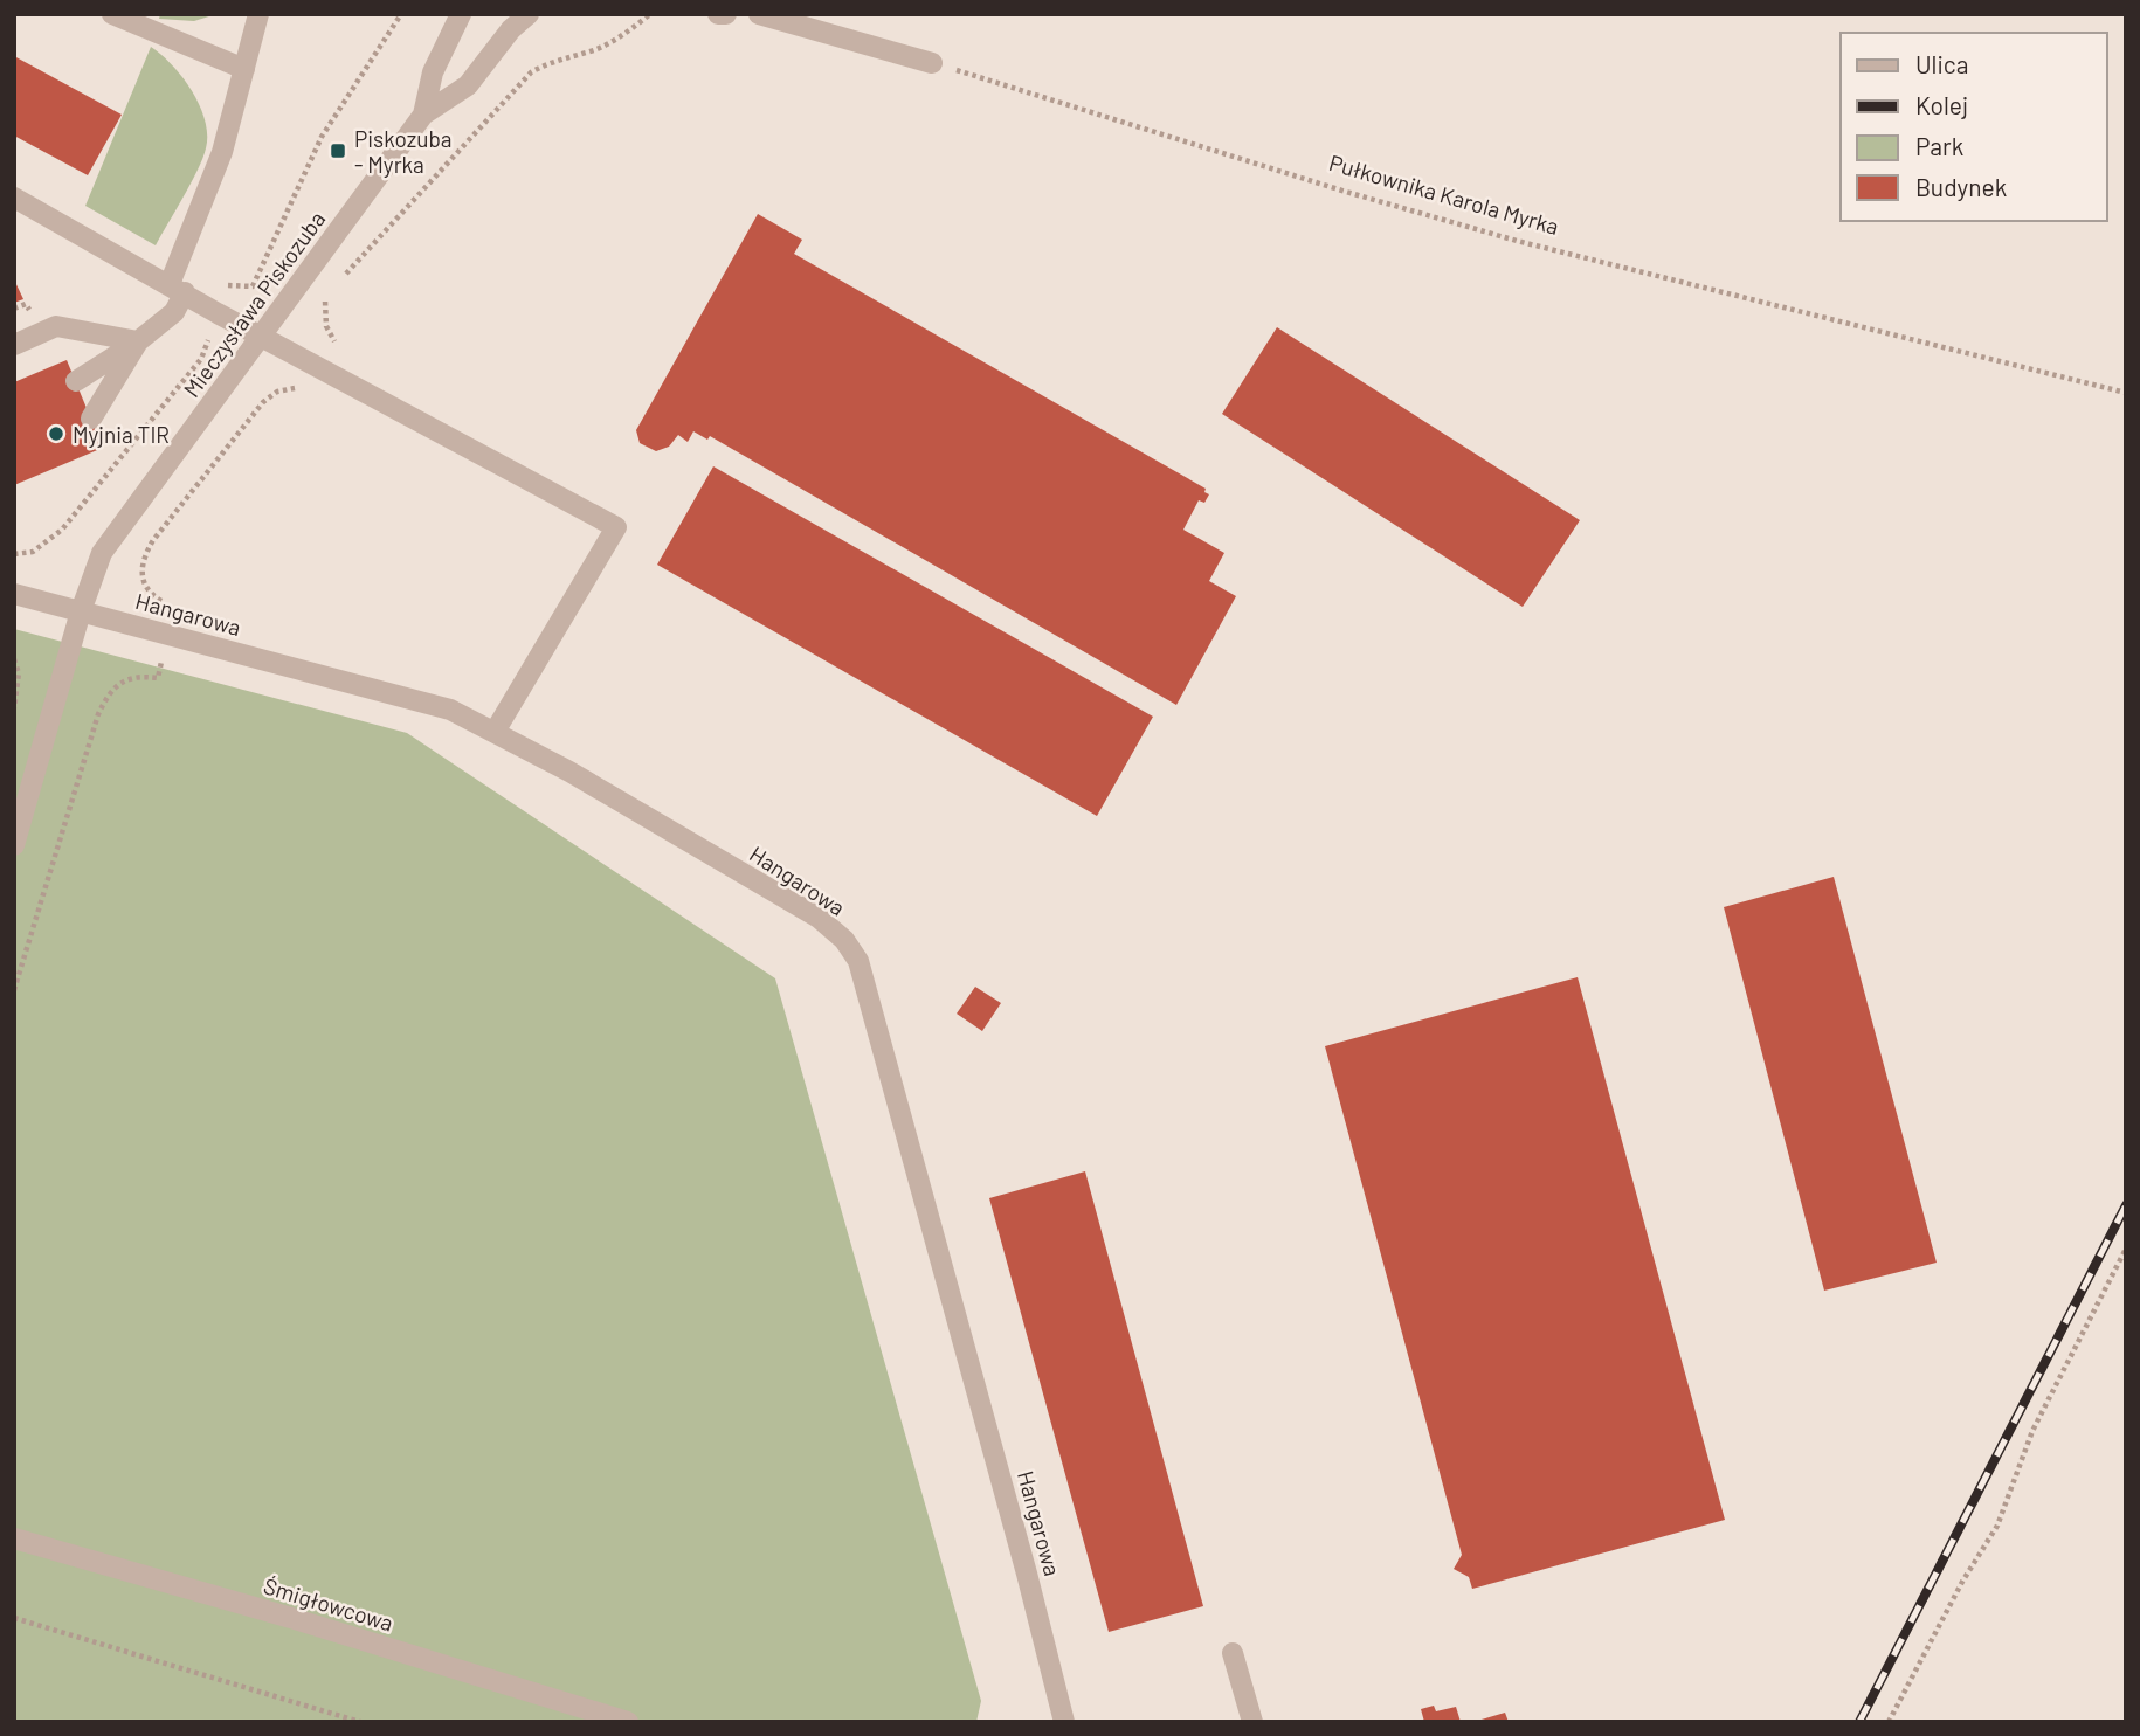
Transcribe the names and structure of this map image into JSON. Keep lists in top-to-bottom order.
{
  "streets": {
    "street": ["Mieczysława Piskozuba", "Hangarowa", "Śmigłowcowa"],
    "path": ["Pułkownika Karola Myrka"]
  },
  "crossings": [
    ["Mieczysława Piskozuba", "Hangarowa"]
  ],
  "places": {
    "transit": ["Piskozuba - Myrka"],
    "other": ["Myjnia TIR"]
  },
  "legend": [
    "Ulica",
    "Kolej",
    "Park",
    "Budynek"
  ]
}
